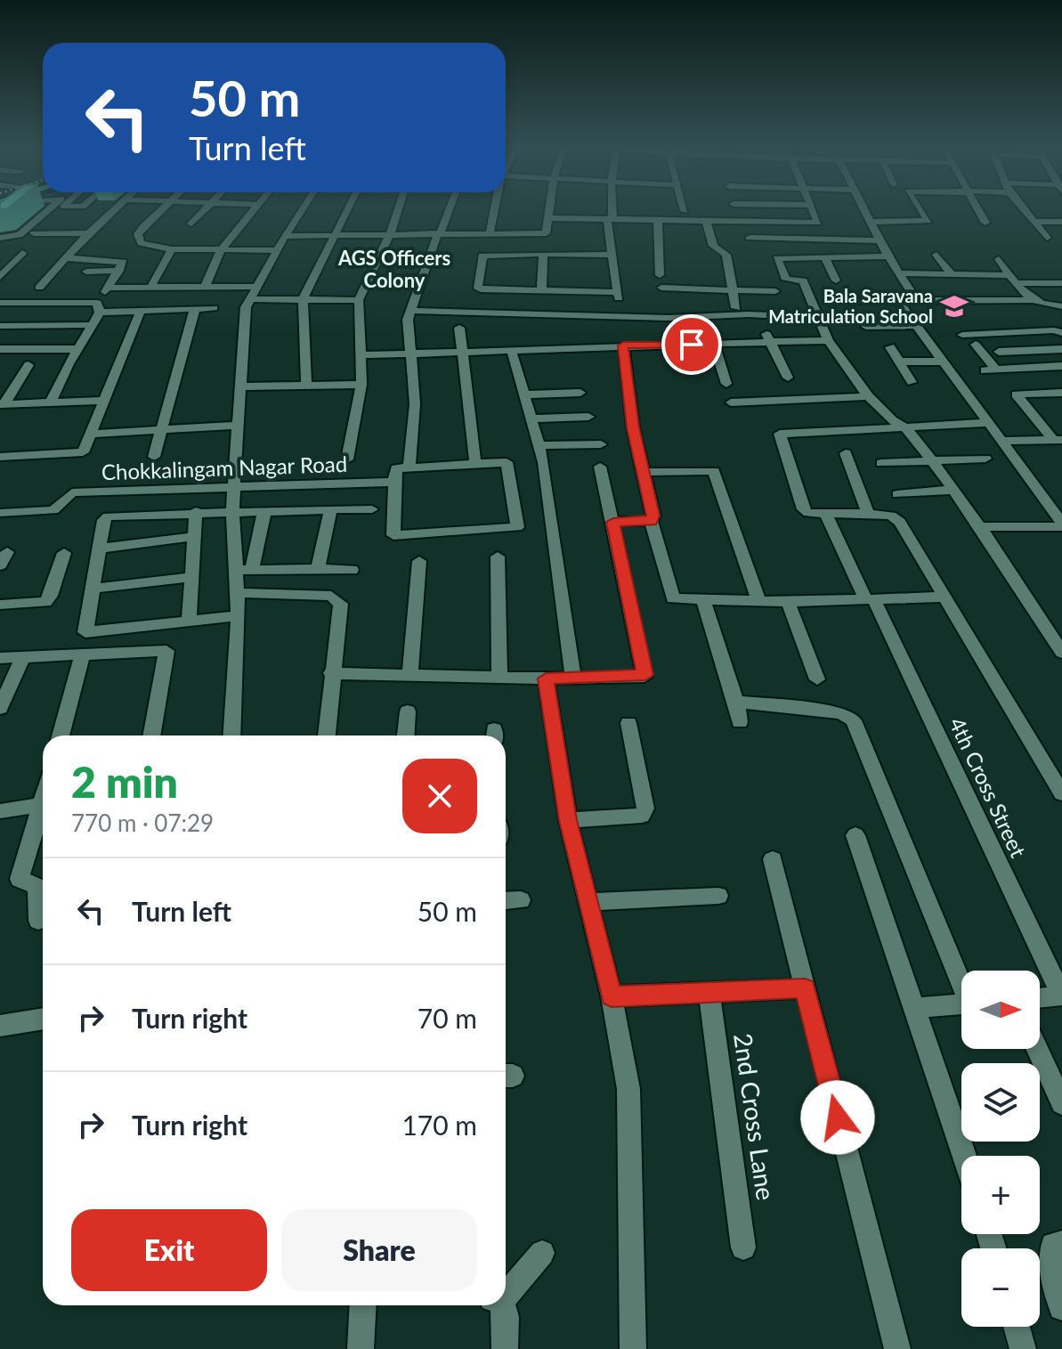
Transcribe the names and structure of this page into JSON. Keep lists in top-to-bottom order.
{
  "streets": {
    "street": ["Chokkalingam Nagar Road", "4th Cross Street", "2nd Cross Lane"]
  },
  "districts": ["AGS Officers Colony"],
  "places": {
    "school or university": ["Bala Saravana Matriculation School"]
  },
  "north": "right",
  "page": {
    "turn": ["50 m", "Turn left"],
    "heading": ["2 min", "770 m · 07:29"],
    "list": [
      {
        "name": "Turn left",
        "value": "50 m"
      },
      {
        "name": "Turn right",
        "value": "70 m"
      },
      {
        "name": "Turn right",
        "value": "170 m"
      }
    ],
    "map_buttons": ["+", "−"],
    "buttons": ["Exit", "Share"]
  }
}
